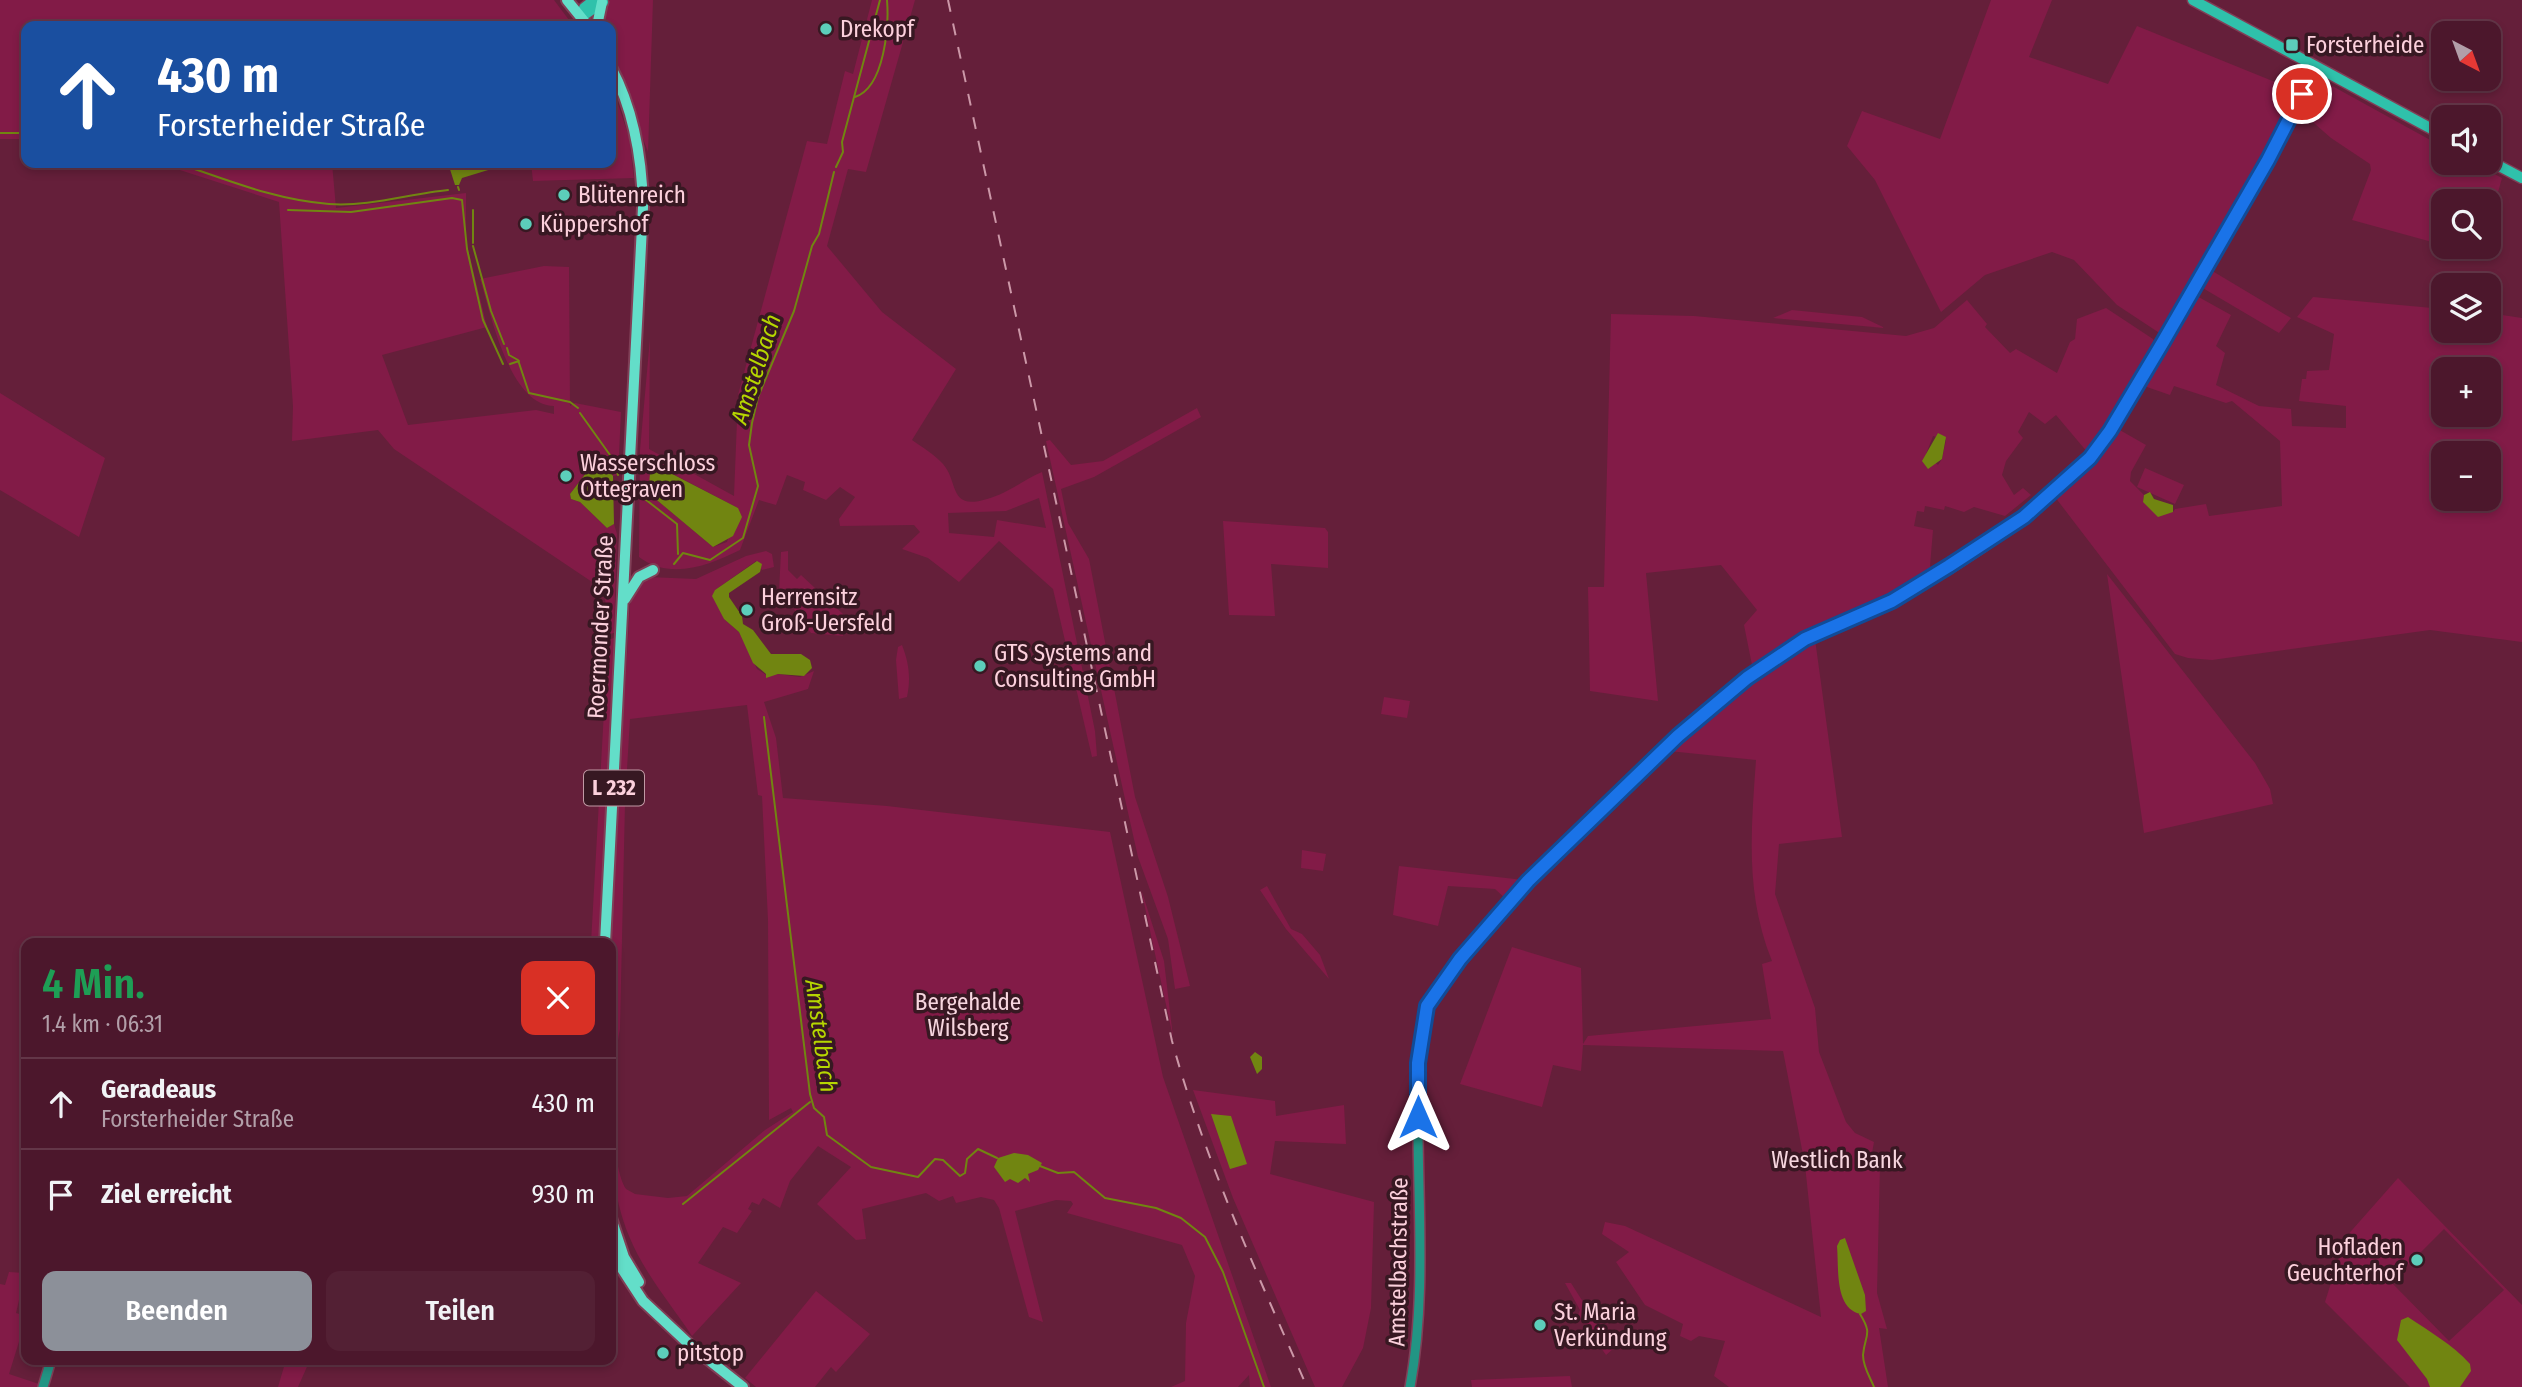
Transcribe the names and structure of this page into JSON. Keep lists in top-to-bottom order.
{
  "streets": {
    "main road": ["Roermonder Straße", "L 232"],
    "street": ["Amstelbachstraße"]
  },
  "water": ["Amstelbach"],
  "parks": ["Bergehalde Wilsberg", "Westlich Bank"],
  "places": {
    "other": [
      "Drekopf",
      "Blütenreich",
      "Küppershof",
      "Wasserschloss Ottegraven",
      "Herrensitz Groß-Uersfeld",
      "GTS Systems and Consulting GmbH",
      "Hofladen Geuchterhof",
      "St. Maria Verkündung",
      "pitstop"
    ],
    "transit": ["Forsterheide"]
  },
  "north": "bottom right",
  "page": {
    "map_buttons": ["+", "−"],
    "turn": ["430 m", "Forsterheider Straße"],
    "heading": ["4 Min.", "1.4 km · 06:31"],
    "list": [
      {
        "name": "Geradeaus",
        "note": "Forsterheider Straße",
        "value": "430 m"
      },
      {
        "name": "Ziel erreicht",
        "value": "930 m"
      }
    ],
    "buttons": ["Beenden", "Teilen"]
  }
}
